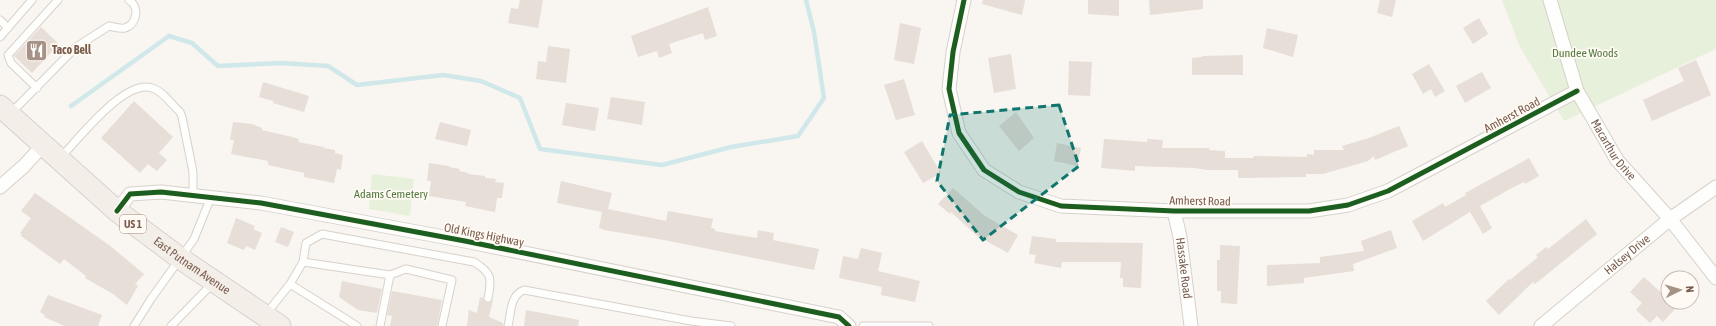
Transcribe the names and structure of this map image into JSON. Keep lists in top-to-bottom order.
{
  "streets": {
    "main road": ["US 1", "East Putnam Avenue"],
    "street": [
      "Amherst Road",
      "Macarthur Drive",
      "Old Kings Highway",
      "Halsey Drive",
      "Hassake Road"
    ]
  },
  "crossings": [
    ["Amherst Road", "Macarthur Drive"],
    ["Amherst Road", "Hassake Road"],
    ["Macarthur Drive", "Halsey Drive"],
    ["Old Kings Highway", "East Putnam Avenue"]
  ],
  "parks": ["Dundee Woods", "Adams Cemetery"],
  "places": {
    "restaurant": ["Taco Bell"]
  },
  "north": "right"
}
